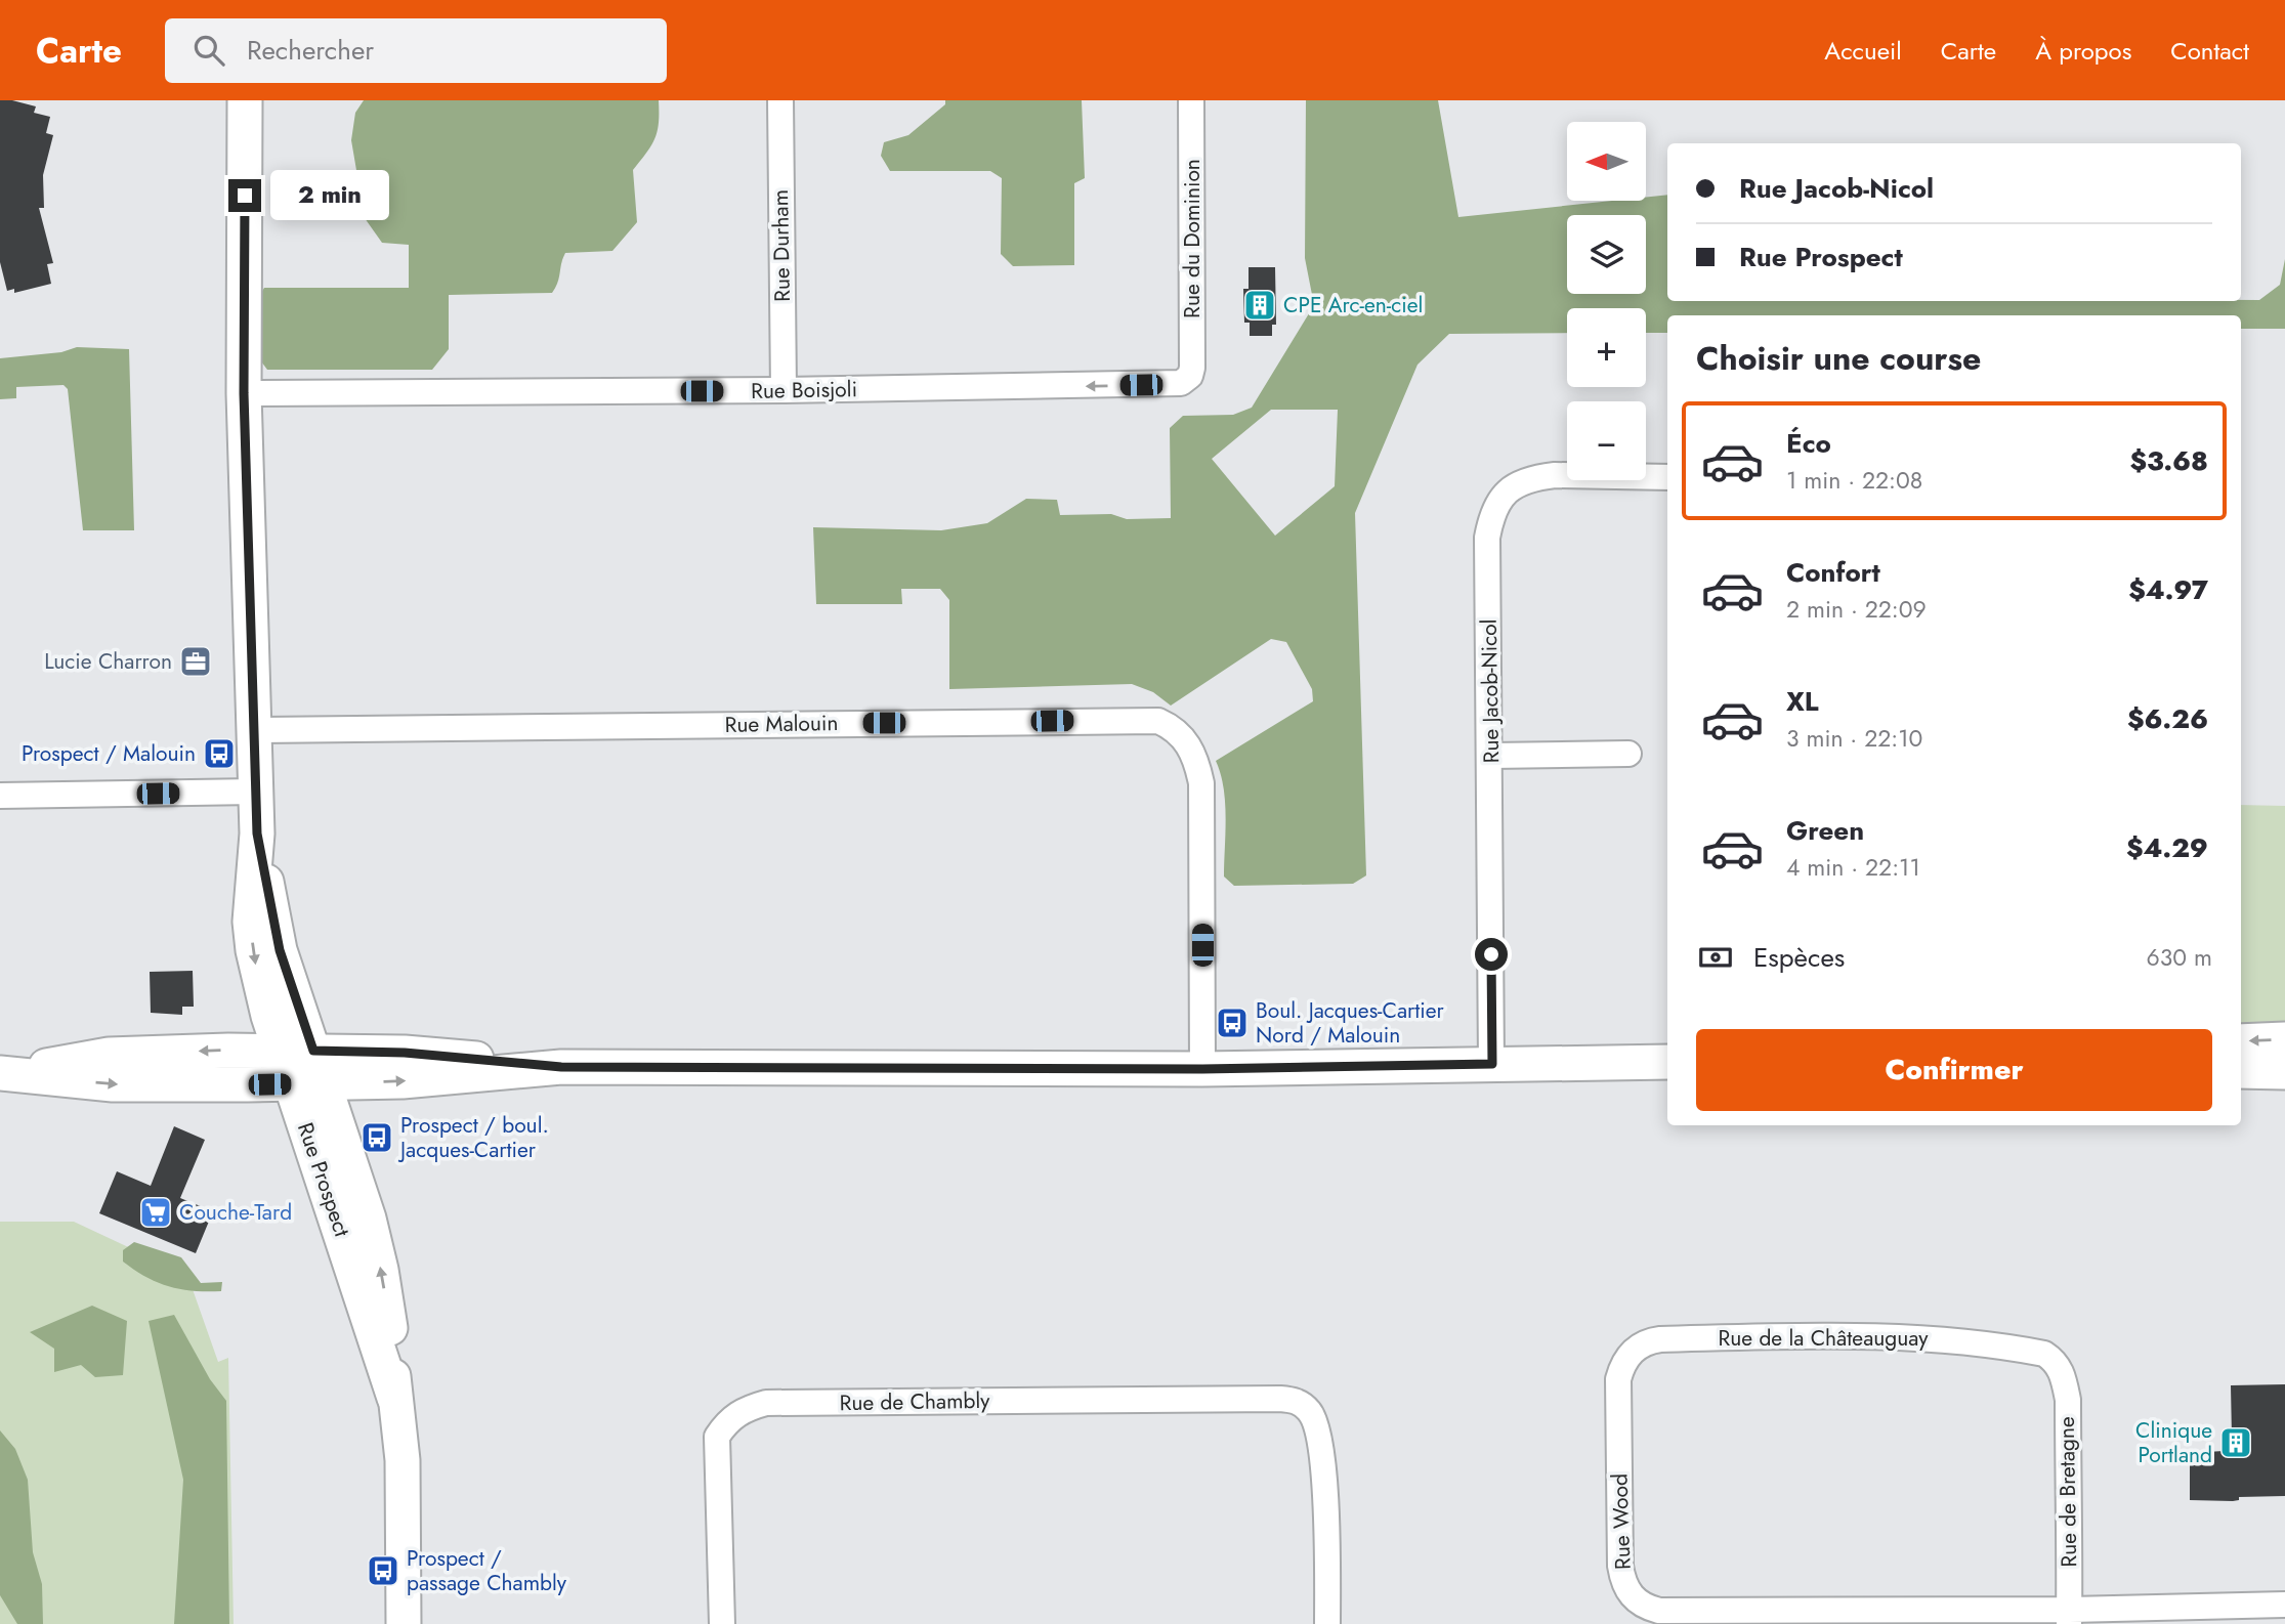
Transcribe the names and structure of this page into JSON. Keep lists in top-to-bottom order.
{
  "streets": {
    "street": [
      "Rue du Dominion",
      "Rue Durham",
      "Rue Boisjoli",
      "Rue Jacob-Nicol",
      "Rue Malouin",
      "Rue Prospect",
      "Rue de la Châteauguay",
      "Rue de Chambly",
      "Rue de Bretagne",
      "Rue Wood"
    ]
  },
  "crossings": [
    ["Rue du Dominion", "Rue Boisjoli"],
    ["Rue Durham", "Rue Boisjoli"],
    ["Rue Boisjoli", "Rue Prospect"],
    ["Rue Malouin", "Rue Prospect"],
    ["Rue de la Châteauguay", "Rue de Bretagne"],
    ["Rue de la Châteauguay", "Rue Wood"],
    ["Rue de Bretagne", "Rue Wood"]
  ],
  "one_way": ["Rue Boisjoli"],
  "places": {
    "building": ["CPE Arc-en-ciel", "Clinique Portland"],
    "office": ["Lucie Charron"],
    "bus stop": [
      "Prospect / Malouin",
      "Boul. Jacques-Cartier Nord / Malouin",
      "Prospect / boul. Jacques-Cartier",
      "Prospect / passage Chambly"
    ],
    "supermarket": ["Couche-Tard"]
  },
  "north": "left",
  "page": {
    "header": "Carte",
    "search": "Rechercher",
    "nav": [
      "Accueil",
      "Carte",
      "À propos",
      "Contact"
    ],
    "map_buttons": ["+", "−"],
    "banner": ["Rue Jacob-Nicol", "Rue Prospect"],
    "bubble": "2 min",
    "heading": "Choisir une course",
    "list": [
      {
        "name": "Éco",
        "note": "1 min · 22:08",
        "value": "$3.68"
      },
      {
        "name": "Confort",
        "note": "2 min · 22:09",
        "value": "$4.97"
      },
      {
        "name": "XL",
        "note": "3 min · 22:10",
        "value": "$6.26"
      },
      {
        "name": "Green",
        "note": "4 min · 22:11",
        "value": "$4.29"
      }
    ],
    "pay": ["Espèces", "630 m"],
    "buttons": "Confirmer"
  }
}
